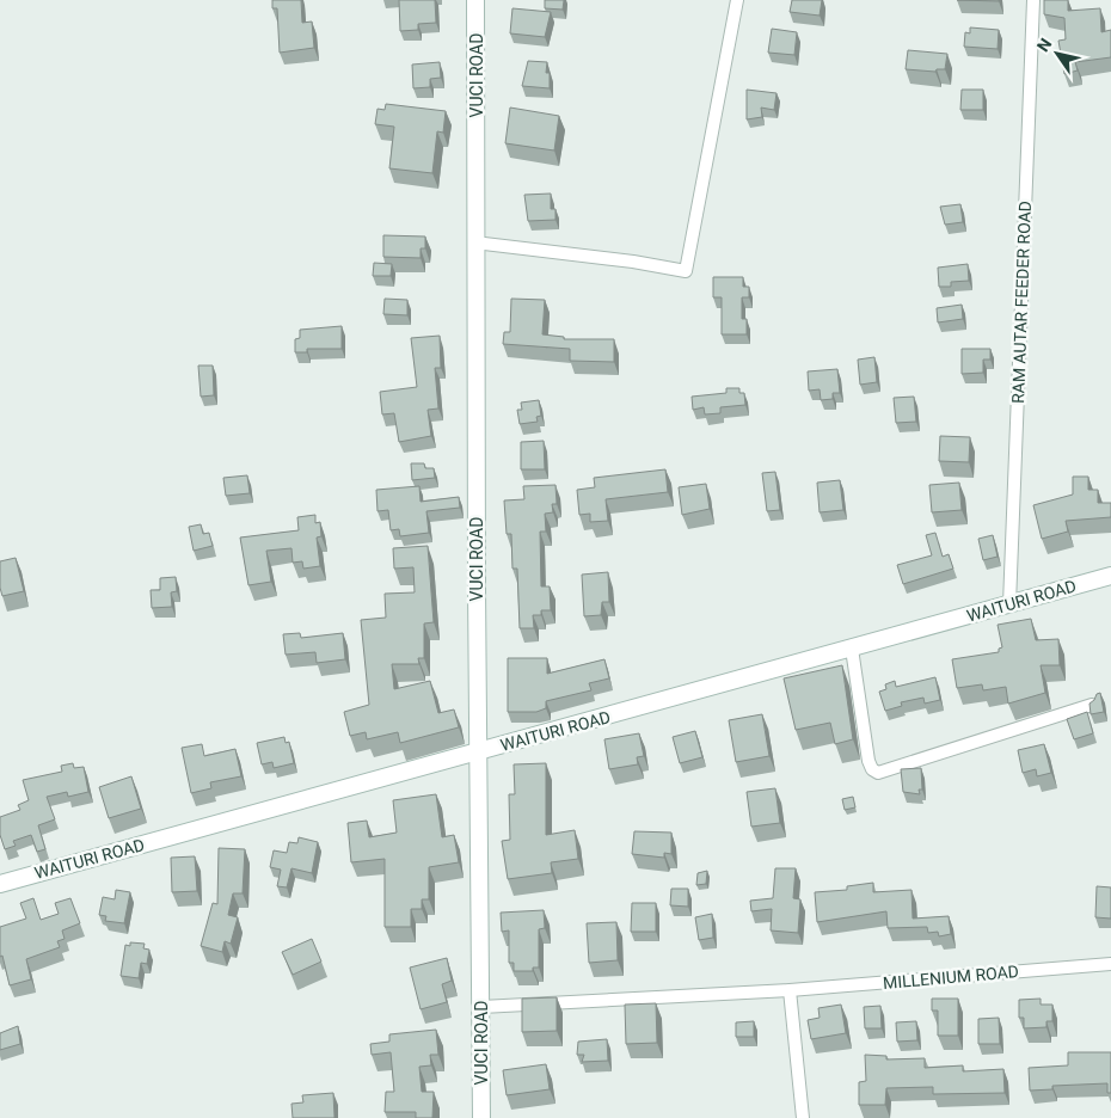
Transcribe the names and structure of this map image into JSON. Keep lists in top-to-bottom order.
{
  "streets": {
    "main road": ["VUCI ROAD", "WAITURI ROAD"],
    "street": ["RAM AUTAR FEEDER ROAD", "MILLENIUM ROAD"]
  },
  "crossings": [
    ["VUCI ROAD", "WAITURI ROAD"],
    ["VUCI ROAD", "MILLENIUM ROAD"],
    ["RAM AUTAR FEEDER ROAD", "WAITURI ROAD"]
  ],
  "north": "top left"
}
